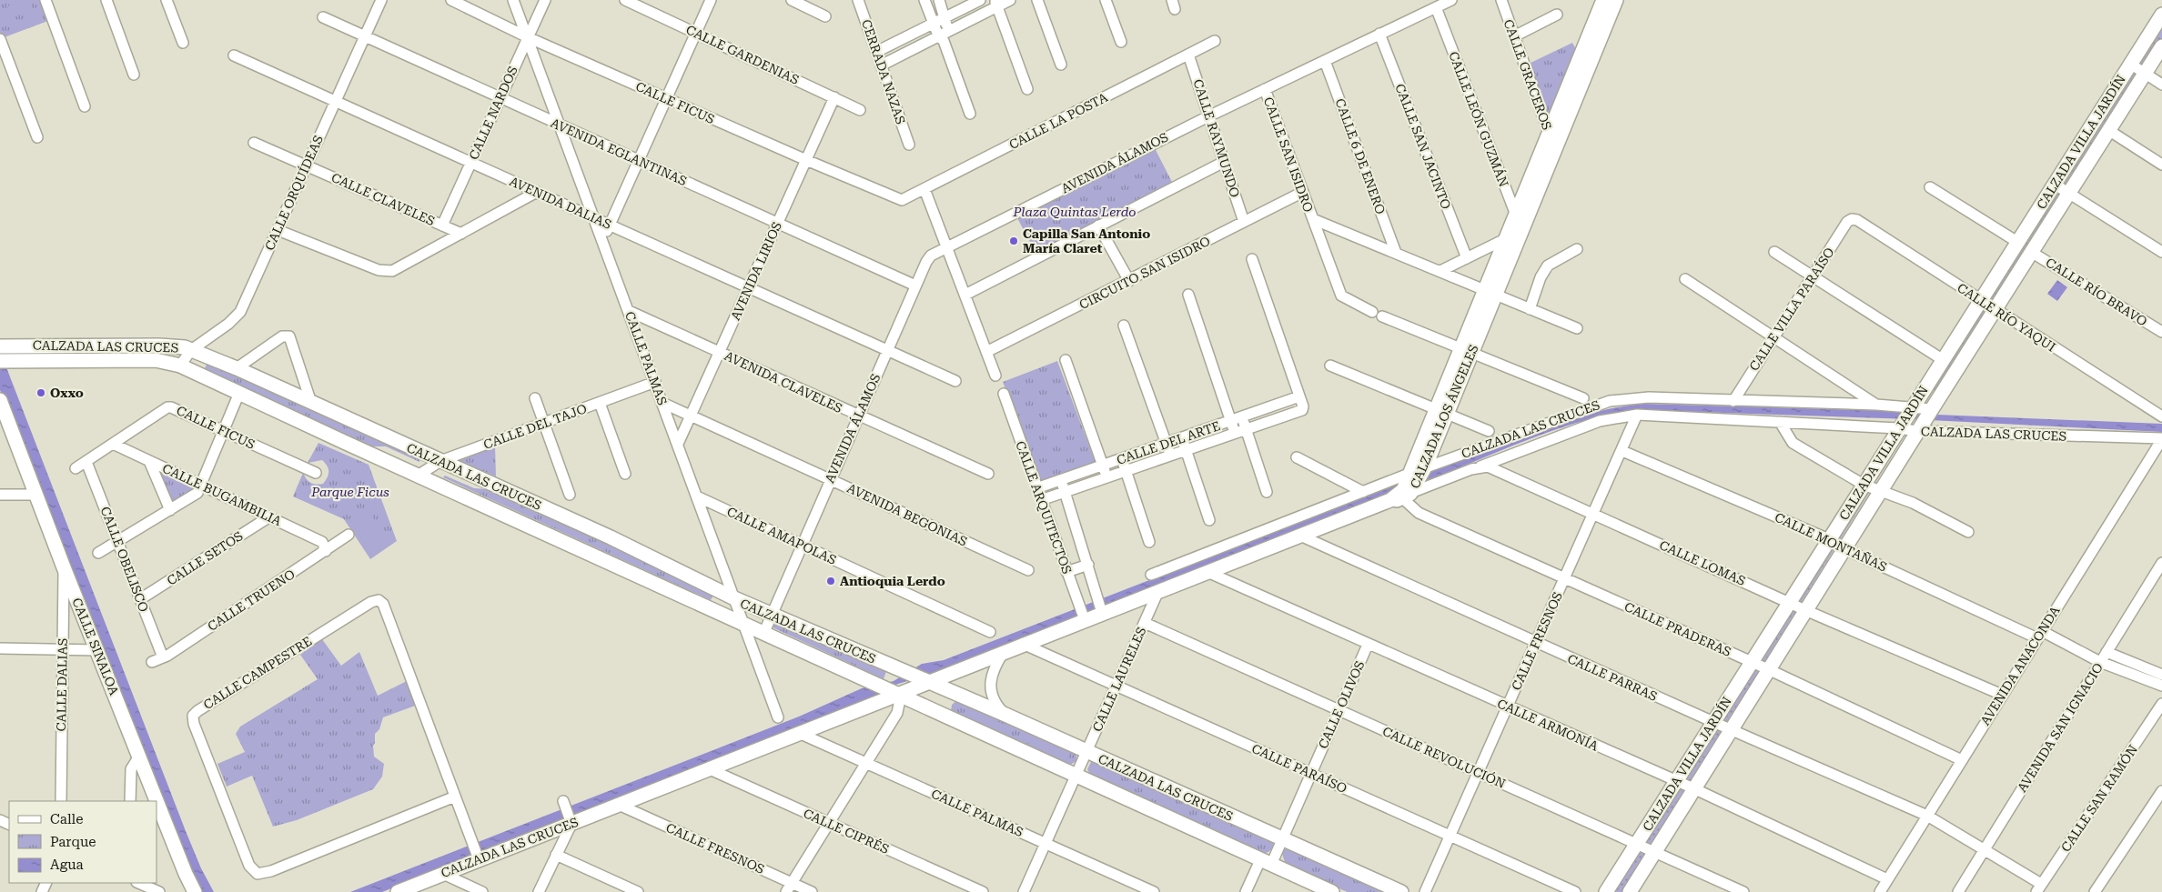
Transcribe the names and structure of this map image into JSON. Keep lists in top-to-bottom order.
{
  "streets": {
    "street": [
      "CALLE GARDENIAS",
      "CERRADA NAZAS",
      "CALLE GRACEROS",
      "CALLE FICUS",
      "CALLE NARDOS",
      "CALLE LEÓN GUZMÁN",
      "CALLE LA POSTA",
      "CALLE RAYMUNDO",
      "CALZADA VILLA JARDÍN",
      "CALLE SAN JACINTO",
      "AVENIDA EGLANTINAS",
      "CALLE SAN ISIDRO",
      "CALLE 6 DE ENERO",
      "AVENIDA ÁLAMOS",
      "CALLE ORQUÍDEAS",
      "CALLE CLAVELES",
      "AVENIDA DALIAS",
      "AVENIDA LIRIOS",
      "CIRCUITO SAN ISIDRO",
      "CALLE RÍO BRAVO",
      "CALLE VILLA PARAÍSO",
      "CALLE RÍO YAQUI",
      "CALZADA LAS CRUCES",
      "CALLE PALMAS",
      "AVENIDA CLAVELES",
      "CALZADA LOS ÁNGELES",
      "CALLE DEL TAJO",
      "CALLE DEL ARTE",
      "CALLE BUGAMBILIA",
      "CALLE ARQUITECTOS",
      "AVENIDA BEGONIAS",
      "CALLE AMAPOLAS",
      "CALLE MONTAÑAS",
      "CALLE SETOS",
      "CALLE OBELISCO",
      "CALLE LOMAS",
      "CALLE TRUENO",
      "CALLE PRADERAS",
      "CALLE FRESNOS",
      "CALLE SINALOA",
      "AVENIDA ANACONDA",
      "CALLE CAMPESTRE",
      "CALLE PARRAS",
      "CALLE LAURELES",
      "CALLE DALIAS",
      "CALLE OLIVOS",
      "CALLE ARMONÍA",
      "AVENIDA SAN IGNACIO",
      "CALLE REVOLUCIÓN",
      "CALLE PARAÍSO",
      "CALLE SAN RAMÓN",
      "CALLE CIPRÉS"
    ]
  },
  "crossings": [
    ["CALLE GARDENIAS", "AVENIDA LIRIOS"],
    ["CALLE GRACEROS", "CALZADA LOS ÁNGELES"],
    ["CALLE FICUS", "CALLE NARDOS"],
    ["CALLE FICUS", "CALLE LA POSTA"],
    ["CALLE FICUS", "AVENIDA LIRIOS"],
    ["CALLE FICUS", "CALLE PALMAS"],
    ["CALLE FICUS", "CALLE BUGAMBILIA"],
    ["CALLE FICUS", "CALLE OBELISCO"],
    ["CALLE NARDOS", "AVENIDA EGLANTINAS"],
    ["CALLE NARDOS", "CALLE CLAVELES"],
    ["CALLE NARDOS", "AVENIDA DALIAS"],
    ["CALLE NARDOS", "CALLE PALMAS"],
    ["CALLE LEÓN GUZMÁN", "AVENIDA ÁLAMOS"],
    ["CALLE LEÓN GUZMÁN", "CALZADA LOS ÁNGELES"],
    ["CALLE LA POSTA", "CALLE RAYMUNDO"],
    ["CALLE RAYMUNDO", "AVENIDA ÁLAMOS"],
    ["CALLE RAYMUNDO", "CIRCUITO SAN ISIDRO"],
    ["CALZADA VILLA JARDÍN", "CALLE RÍO BRAVO"],
    ["CALZADA VILLA JARDÍN", "CALLE RÍO YAQUI"],
    ["CALZADA VILLA JARDÍN", "CALZADA LAS CRUCES"],
    ["CALZADA VILLA JARDÍN", "CALLE MONTAÑAS"],
    ["CALZADA VILLA JARDÍN", "CALLE LOMAS"],
    ["CALZADA VILLA JARDÍN", "CALLE PRADERAS"],
    ["CALZADA VILLA JARDÍN", "CALLE PARRAS"],
    ["CALZADA VILLA JARDÍN", "CALLE ARMONÍA"],
    ["CALZADA VILLA JARDÍN", "CALLE REVOLUCIÓN"],
    ["CALLE SAN JACINTO", "AVENIDA ÁLAMOS"],
    ["AVENIDA EGLANTINAS", "AVENIDA ÁLAMOS"],
    ["AVENIDA EGLANTINAS", "CALLE ORQUÍDEAS"],
    ["AVENIDA EGLANTINAS", "AVENIDA LIRIOS"],
    ["AVENIDA EGLANTINAS", "CALLE PALMAS"],
    ["CALLE SAN ISIDRO", "AVENIDA ÁLAMOS"],
    ["CALLE SAN ISIDRO", "CIRCUITO SAN ISIDRO"],
    ["CALLE SAN ISIDRO", "CALZADA LOS ÁNGELES"],
    ["CALLE 6 DE ENERO", "AVENIDA ÁLAMOS"],
    ["AVENIDA ÁLAMOS", "AVENIDA DALIAS"],
    ["AVENIDA ÁLAMOS", "CALZADA LAS CRUCES"],
    ["AVENIDA ÁLAMOS", "AVENIDA CLAVELES"],
    ["AVENIDA ÁLAMOS", "AVENIDA BEGONIAS"],
    ["AVENIDA ÁLAMOS", "CALLE AMAPOLAS"],
    ["CALLE ORQUÍDEAS", "CALLE CLAVELES"],
    ["CALLE ORQUÍDEAS", "AVENIDA DALIAS"],
    ["CALLE ORQUÍDEAS", "CALZADA LAS CRUCES"],
    ["AVENIDA DALIAS", "AVENIDA LIRIOS"],
    ["AVENIDA DALIAS", "CALLE PALMAS"],
    ["AVENIDA LIRIOS", "CALLE PALMAS"],
    ["AVENIDA LIRIOS", "AVENIDA CLAVELES"],
    ["AVENIDA LIRIOS", "AVENIDA BEGONIAS"],
    ["CALLE VILLA PARAÍSO", "CALLE RÍO YAQUI"],
    ["CALLE VILLA PARAÍSO", "CALZADA LAS CRUCES"],
    ["CALZADA LAS CRUCES", "CALLE PALMAS"],
    ["CALZADA LAS CRUCES", "CALZADA LOS ÁNGELES"],
    ["CALZADA LAS CRUCES", "CALLE DEL TAJO"],
    ["CALZADA LAS CRUCES", "CALLE ARQUITECTOS"],
    ["CALZADA LAS CRUCES", "CALLE LOMAS"],
    ["CALZADA LAS CRUCES", "CALLE PRADERAS"],
    ["CALZADA LAS CRUCES", "CALLE FRESNOS"],
    ["CALZADA LAS CRUCES", "AVENIDA ANACONDA"],
    ["CALZADA LAS CRUCES", "CALLE CAMPESTRE"],
    ["CALZADA LAS CRUCES", "CALLE PARRAS"],
    ["CALZADA LAS CRUCES", "CALLE LAURELES"],
    ["CALZADA LAS CRUCES", "CALLE OLIVOS"],
    ["CALZADA LAS CRUCES", "CALLE ARMONÍA"],
    ["CALZADA LAS CRUCES", "CALLE PARAÍSO"],
    ["CALZADA LAS CRUCES", "CALLE CIPRÉS"],
    ["CALLE PALMAS", "AVENIDA CLAVELES"],
    ["CALLE PALMAS", "CALLE DEL TAJO"],
    ["CALLE PALMAS", "AVENIDA BEGONIAS"],
    ["CALLE PALMAS", "CALLE AMAPOLAS"],
    ["CALLE PALMAS", "CALLE LAURELES"],
    ["CALZADA LOS ÁNGELES", "CALLE PRADERAS"],
    ["CALLE DEL ARTE", "CALLE ARQUITECTOS"],
    ["CALLE BUGAMBILIA", "CALLE SETOS"],
    ["CALLE BUGAMBILIA", "CALLE TRUENO"],
    ["CALLE MONTAÑAS", "CALLE FRESNOS"],
    ["CALLE MONTAÑAS", "AVENIDA ANACONDA"],
    ["CALLE MONTAÑAS", "AVENIDA SAN IGNACIO"],
    ["CALLE SETOS", "CALLE OBELISCO"],
    ["CALLE OBELISCO", "CALLE TRUENO"],
    ["CALLE LOMAS", "CALLE FRESNOS"],
    ["CALLE LOMAS", "AVENIDA ANACONDA"],
    ["CALLE PRADERAS", "CALLE FRESNOS"],
    ["CALLE PRADERAS", "AVENIDA ANACONDA"],
    ["CALLE FRESNOS", "CALLE PARRAS"],
    ["CALLE FRESNOS", "CALLE ARMONÍA"],
    ["CALLE FRESNOS", "CALLE REVOLUCIÓN"],
    ["CALLE FRESNOS", "CALLE PARAÍSO"],
    ["CALLE SINALOA", "CALLE DALIAS"],
    ["AVENIDA ANACONDA", "CALLE PARRAS"],
    ["AVENIDA ANACONDA", "CALLE ARMONÍA"],
    ["CALLE PARRAS", "AVENIDA SAN IGNACIO"],
    ["CALLE PARRAS", "CALLE SAN RAMÓN"],
    ["CALLE LAURELES", "CALLE REVOLUCIÓN"],
    ["CALLE LAURELES", "CALLE PARAÍSO"],
    ["CALLE OLIVOS", "CALLE ARMONÍA"],
    ["CALLE OLIVOS", "CALLE REVOLUCIÓN"],
    ["CALLE OLIVOS", "CALLE PARAÍSO"]
  ],
  "parks": ["Plaza Quintas Lerdo", "Parque Ficus"],
  "places": ["Capilla San Antonio María Claret", "Oxxo", "Antioquia Lerdo"],
  "legend": ["Calle", "Parque", "Agua"]
}
